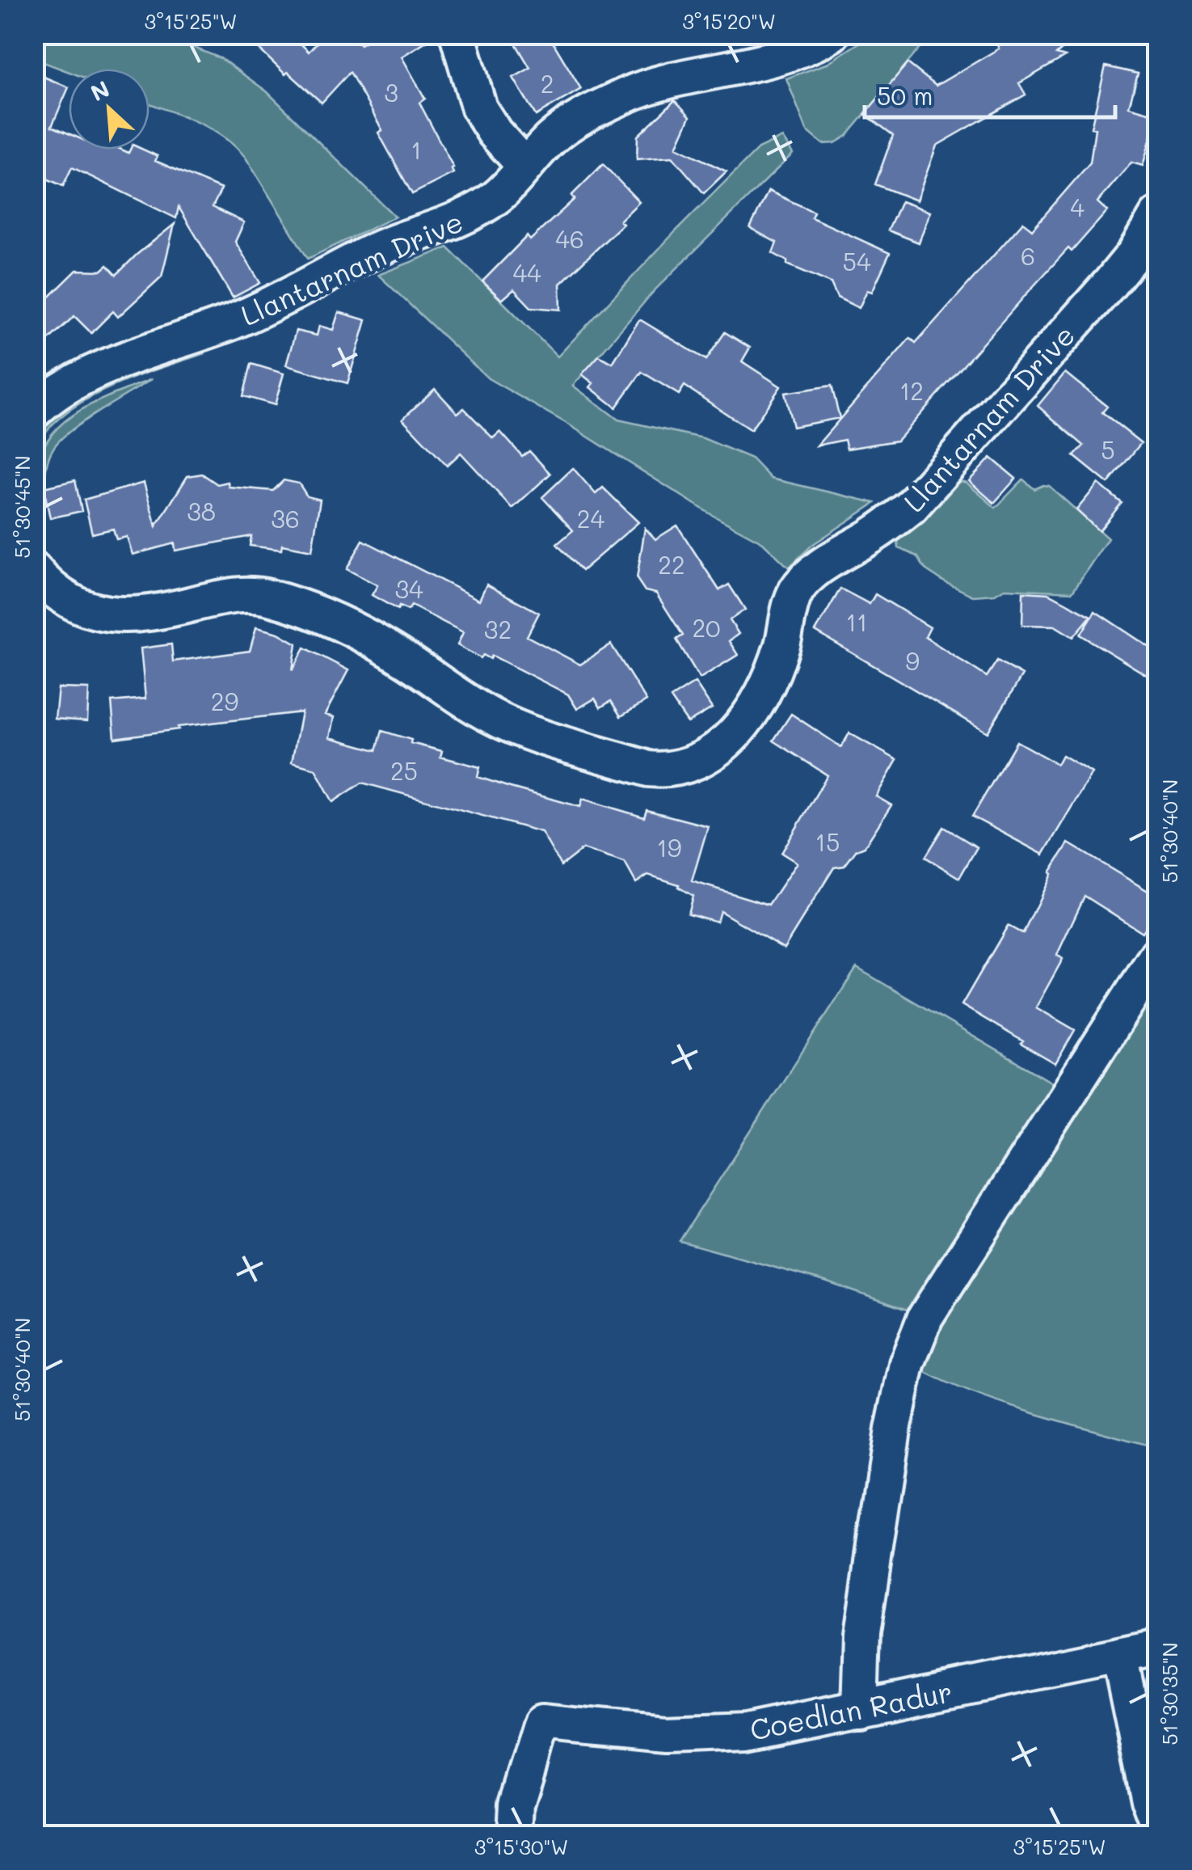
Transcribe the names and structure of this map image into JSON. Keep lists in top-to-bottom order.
{
  "streets": {
    "street": ["Llantarnam Drive", "Coedlan Radur"]
  },
  "house_numbers": [
    "2",
    "3",
    "1",
    "4",
    "46",
    "6",
    "54",
    "44",
    "12",
    "5",
    "38",
    "36",
    "24",
    "22",
    "34",
    "11",
    "20",
    "32",
    "9",
    "29",
    "25",
    "15",
    "19"
  ],
  "scale_bar": "50 m",
  "north": "top left",
  "coordinates": [
    "3°15'25\"W",
    "3°15'20\"W",
    "51°30'45\"N",
    "51°30'40\"N",
    "51°30'35\"N",
    "3°15'30\"W"
  ]
}
